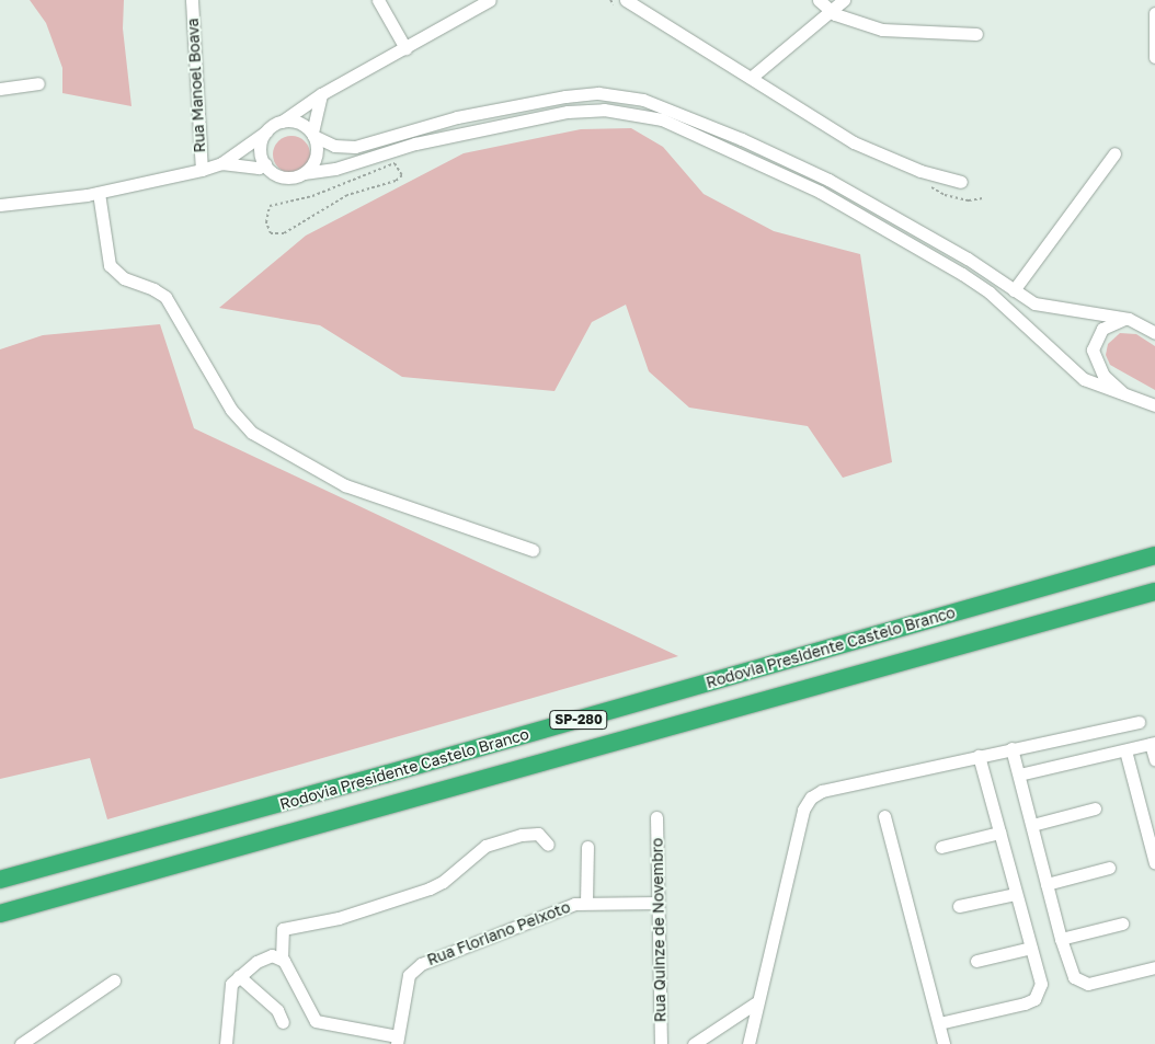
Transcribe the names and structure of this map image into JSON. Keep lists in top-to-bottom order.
{
  "streets": {
    "highway": ["Rodovia Presidente Castelo Branco", "SP-280"],
    "street": ["Rua Manoel Boava", "Rua Quinze de Novembro", "Rua Floriano Peixoto"]
  },
  "crossings": [
    ["Rua Quinze de Novembro", "Rua Floriano Peixoto"]
  ]
}
